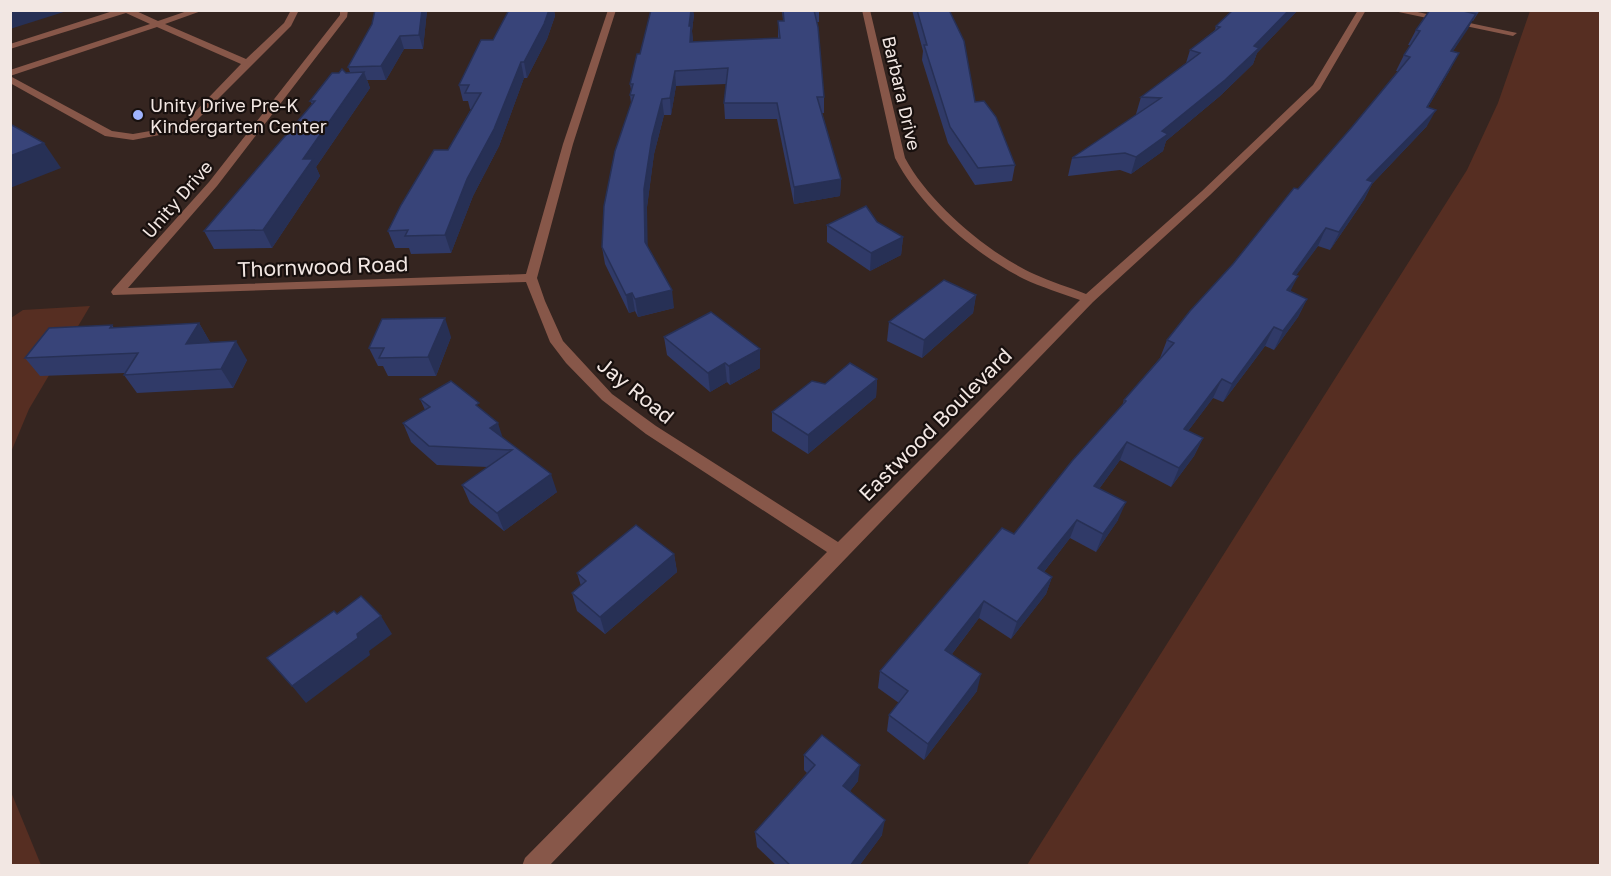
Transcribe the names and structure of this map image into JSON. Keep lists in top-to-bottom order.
{
  "streets": {
    "street": [
      "Barbara Drive",
      "Unity Drive",
      "Thornwood Road",
      "Jay Road",
      "Eastwood Boulevard"
    ]
  },
  "crossings": [
    ["Barbara Drive", "Eastwood Boulevard"],
    ["Unity Drive", "Thornwood Road"],
    ["Thornwood Road", "Jay Road"],
    ["Jay Road", "Eastwood Boulevard"]
  ],
  "places": ["Unity Drive Pre-K Kindergarten Center"]
}
